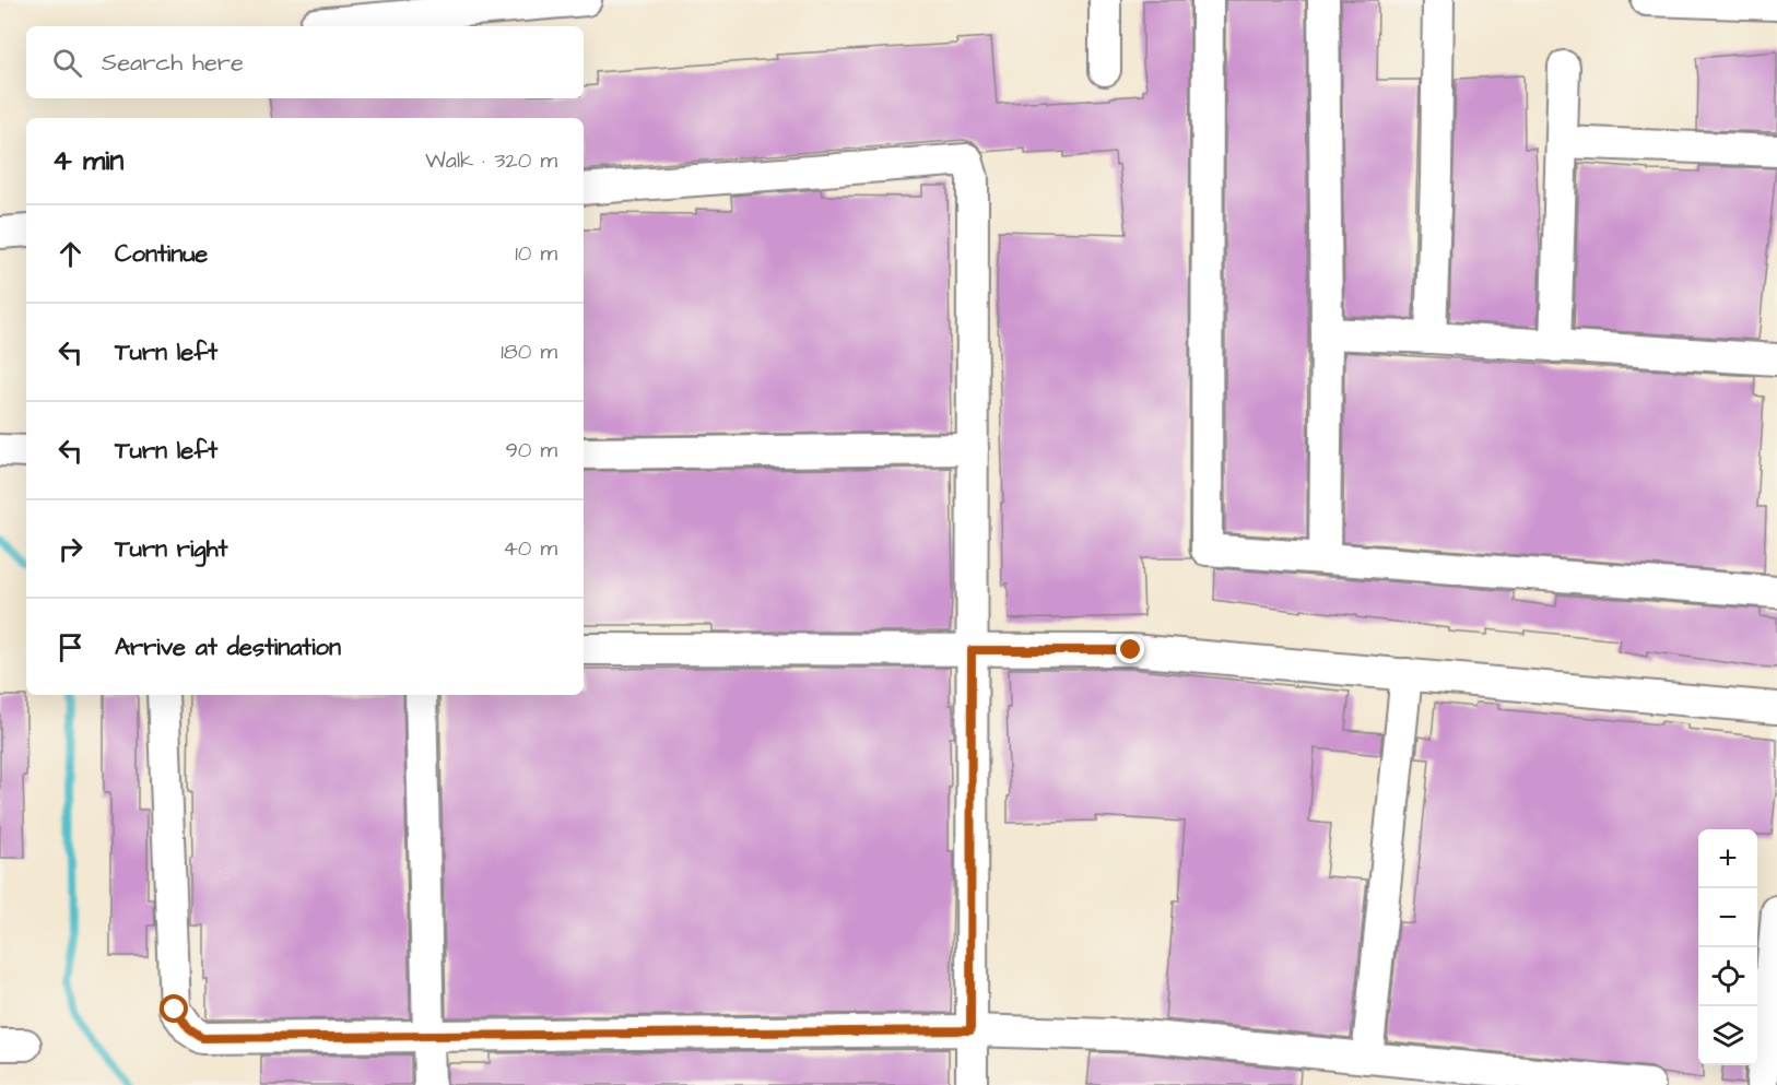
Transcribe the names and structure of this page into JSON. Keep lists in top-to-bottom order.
{
  "page": {
    "search": "Search here",
    "heading": ["4 min", "Walk · 320 m"],
    "list": [
      ["Continue", "10 m"],
      ["Turn left", "180 m"],
      ["Turn left", "90 m"],
      ["Turn right", "40 m"],
      "Arrive at destination"
    ],
    "map_buttons": ["+", "−"]
  }
}
